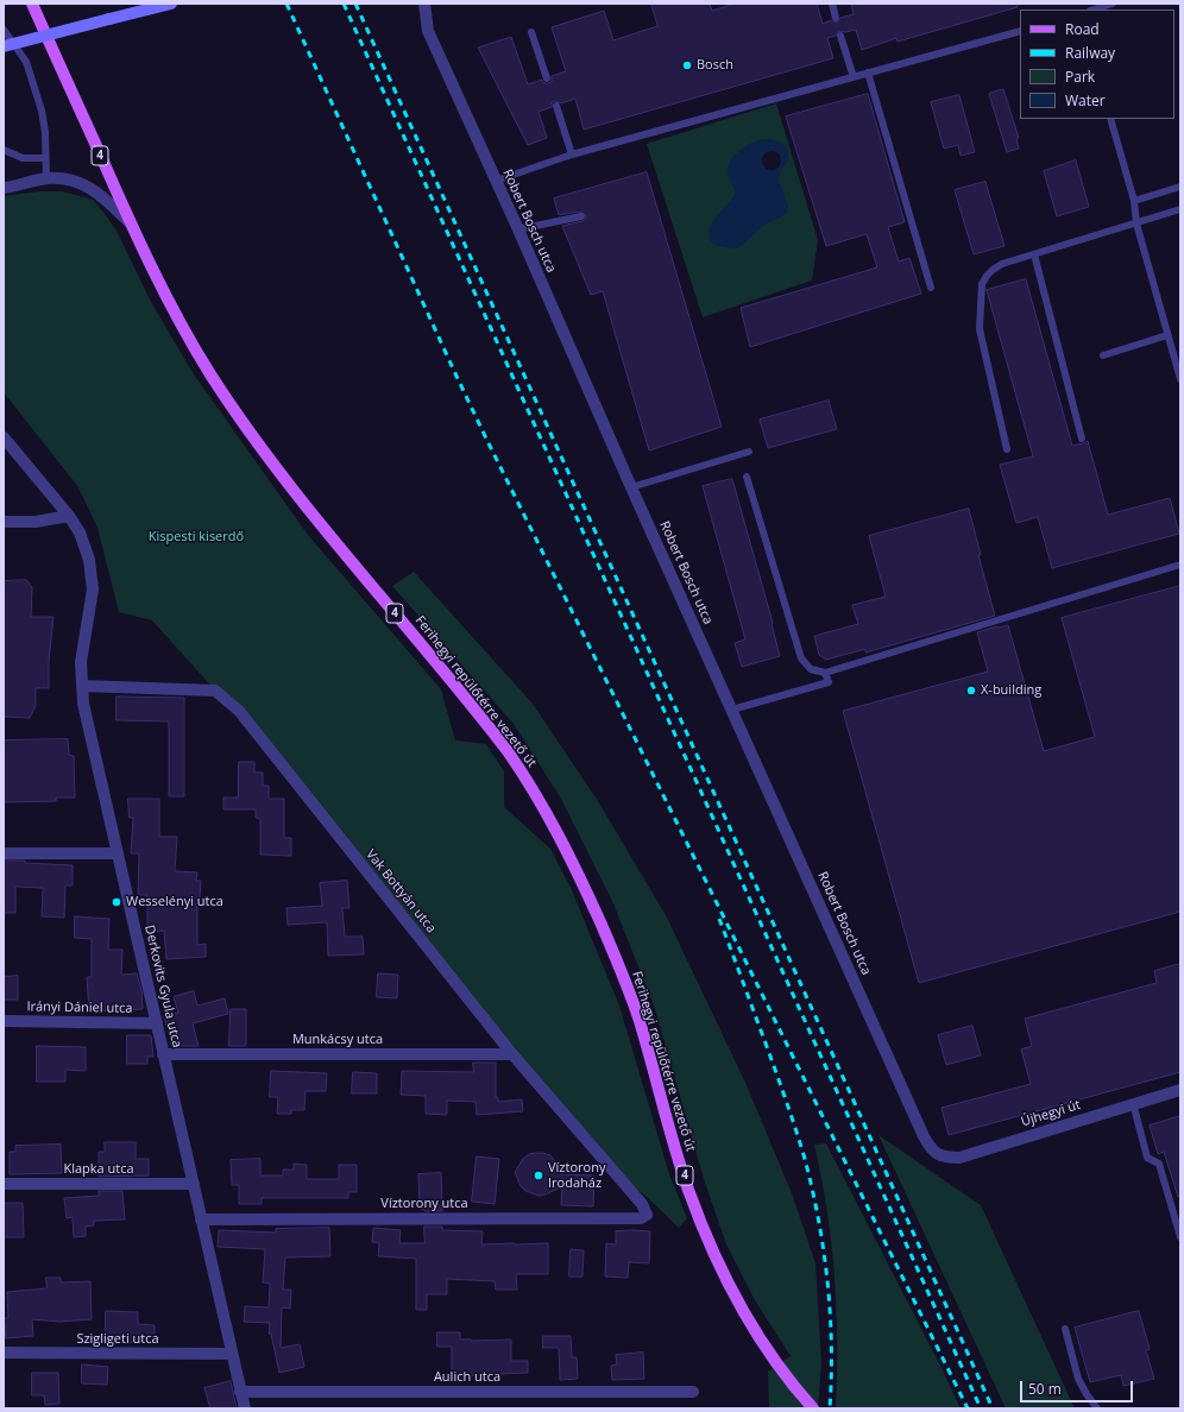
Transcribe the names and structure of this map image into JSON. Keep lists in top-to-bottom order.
{
  "streets": {
    "main road": ["4", "Ferihegyi repülőtérre vezető út"],
    "street": [
      "Robert Bosch utca",
      "Vak Bottyán utca",
      "Derkovits Gyula utca",
      "Irányi Dániel utca",
      "Munkácsy utca",
      "Újhegyi út",
      "Klapka utca",
      "Víztorony utca",
      "Szigligeti utca",
      "Aulich utca"
    ]
  },
  "crossings": [
    ["Robert Bosch utca", "Újhegyi út"],
    ["Vak Bottyán utca", "Derkovits Gyula utca"],
    ["Vak Bottyán utca", "Munkácsy utca"],
    ["Vak Bottyán utca", "Víztorony utca"],
    ["Derkovits Gyula utca", "Irányi Dániel utca"],
    ["Derkovits Gyula utca", "Munkácsy utca"],
    ["Derkovits Gyula utca", "Klapka utca"],
    ["Derkovits Gyula utca", "Víztorony utca"],
    ["Derkovits Gyula utca", "Szigligeti utca"],
    ["Derkovits Gyula utca", "Aulich utca"]
  ],
  "parks": ["Kispesti kiserdő"],
  "places": [
    "Bosch",
    "X-building",
    "Wesselényi utca",
    "Víztorony Irodaház"
  ],
  "legend": [
    "Road",
    "Railway",
    "Park",
    "Water"
  ],
  "scale_bar": "50 m"
}
